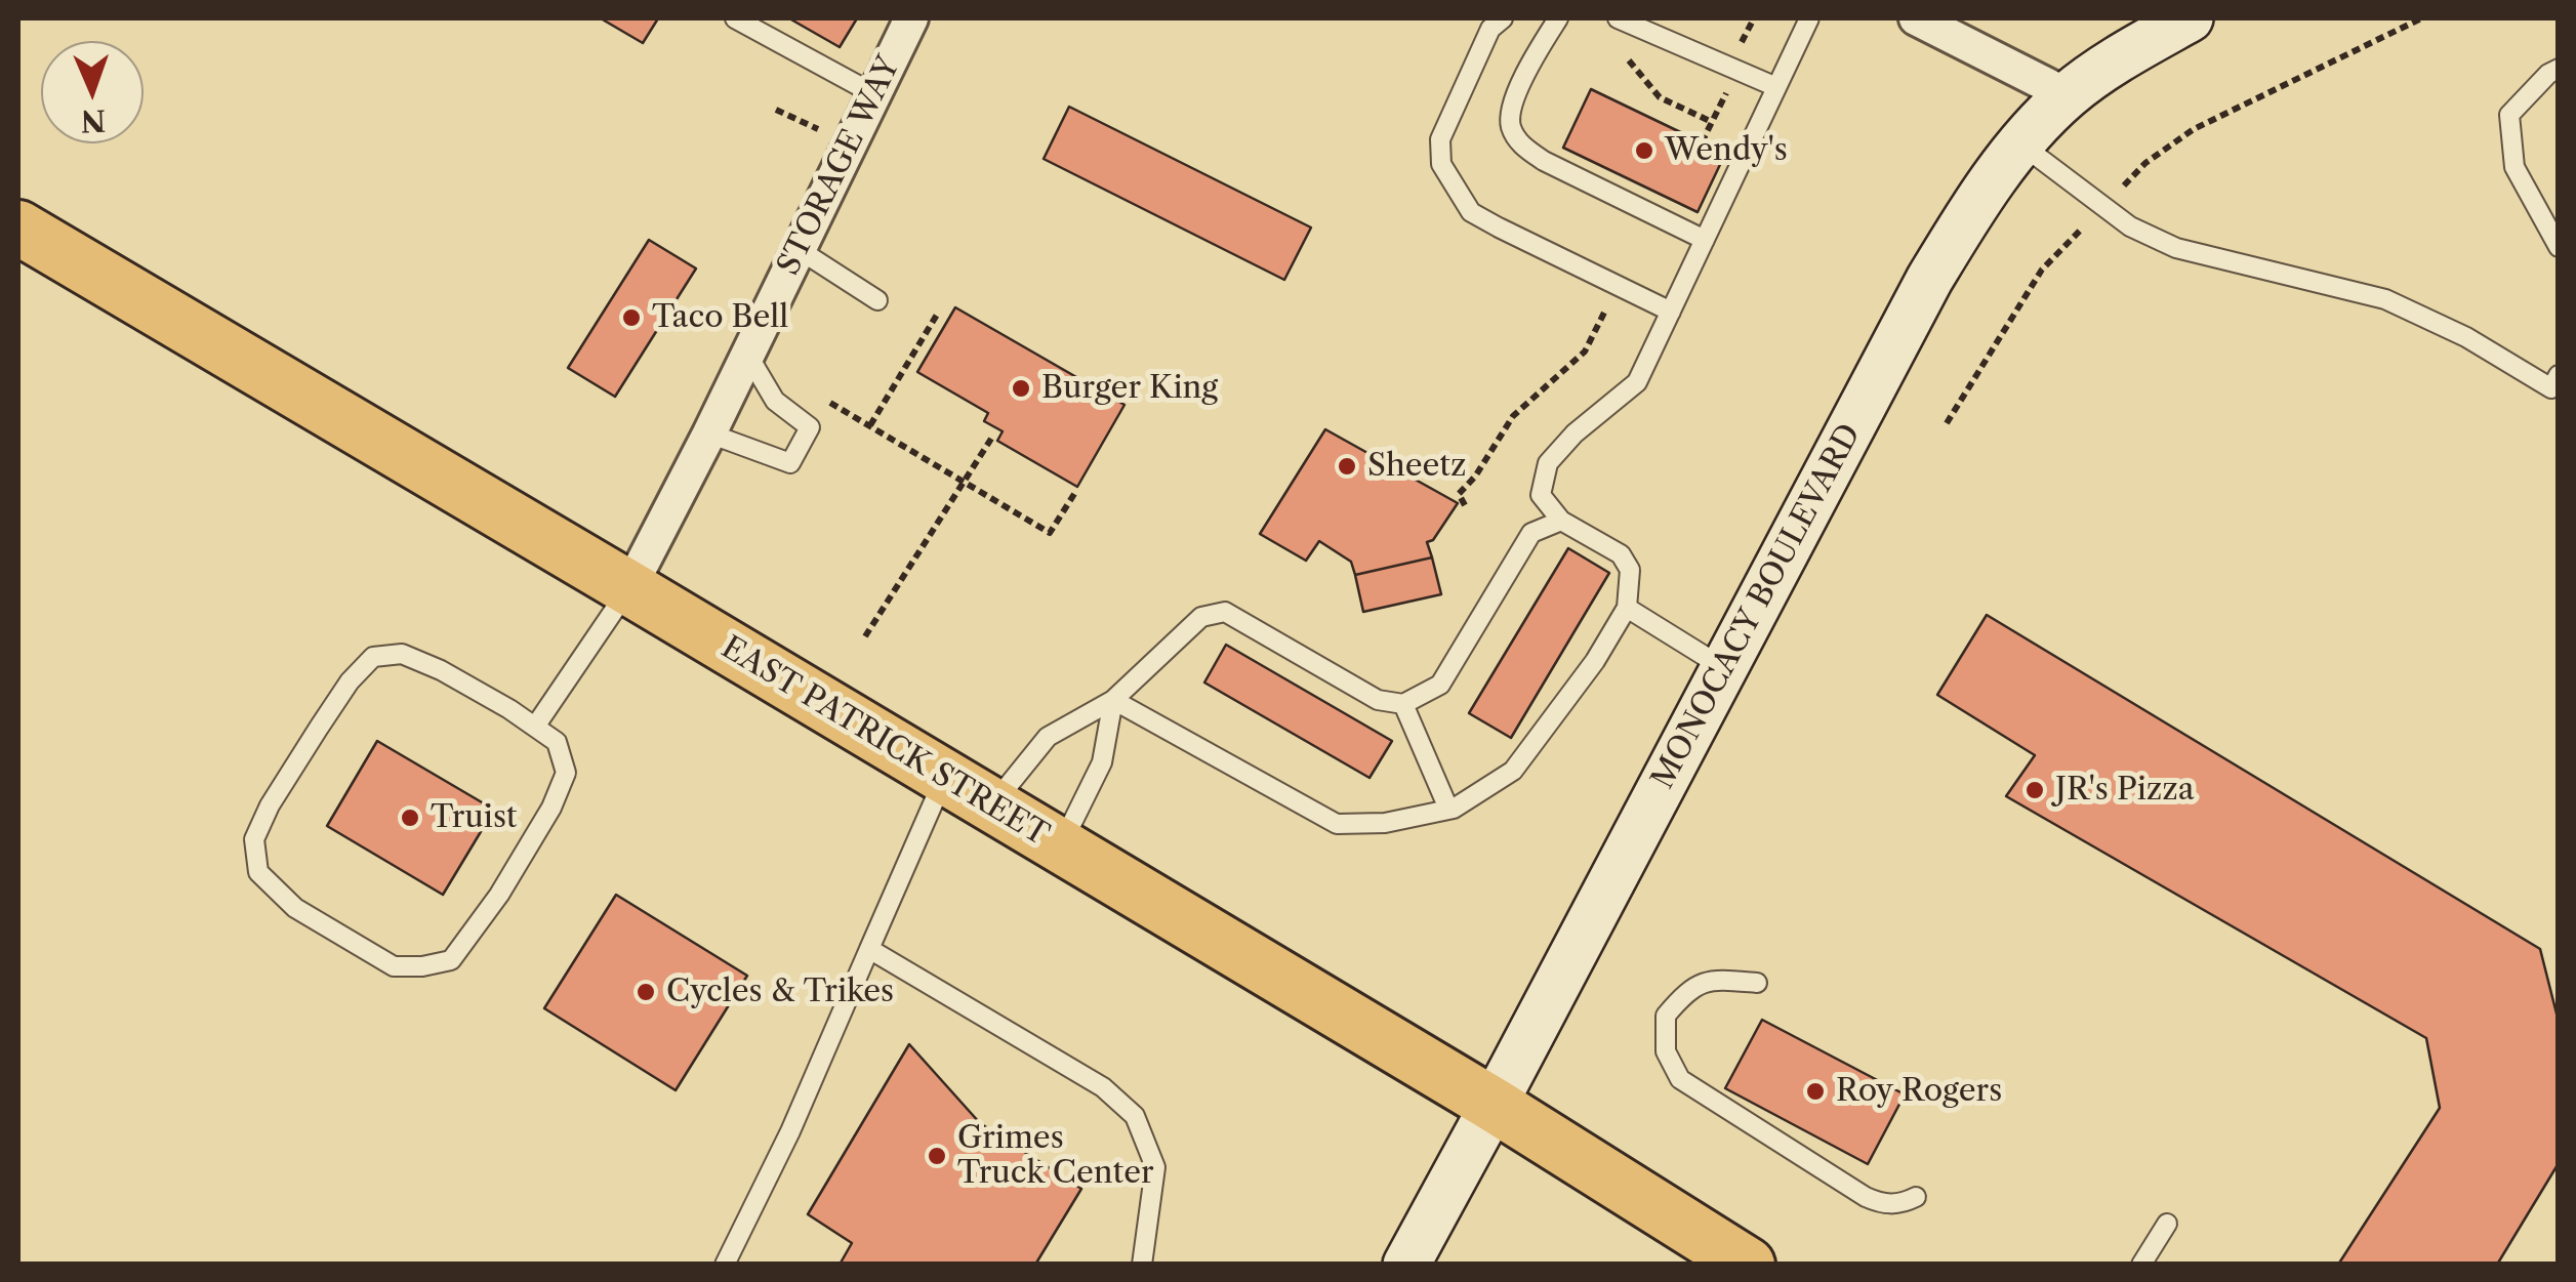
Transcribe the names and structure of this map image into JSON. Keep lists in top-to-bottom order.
{
  "streets": {
    "main road": ["MONOCACY BOULEVARD", "EAST PATRICK STREET"],
    "street": ["STORAGE WAY"]
  },
  "crossings": [
    ["STORAGE WAY", "EAST PATRICK STREET"],
    ["MONOCACY BOULEVARD", "EAST PATRICK STREET"]
  ],
  "places": [
    "Wendy's",
    "Taco Bell",
    "Burger King",
    "Sheetz",
    "JR's Pizza",
    "Truist",
    "Cycles & Trikes",
    "Roy Rogers",
    "Grimes Truck Center"
  ],
  "north": "bottom"
}
